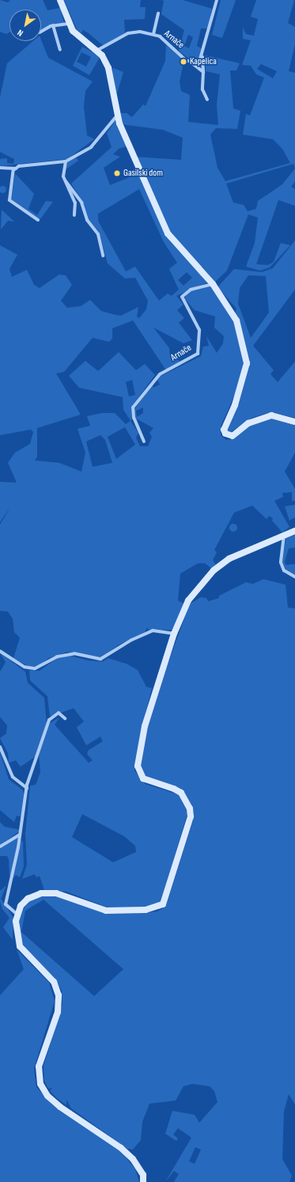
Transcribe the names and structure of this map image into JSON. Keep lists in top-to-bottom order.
{
  "streets": {
    "street": ["Arnače"]
  },
  "places": ["Kapelica", "Gasilski dom"],
  "north": "bottom left"
}
